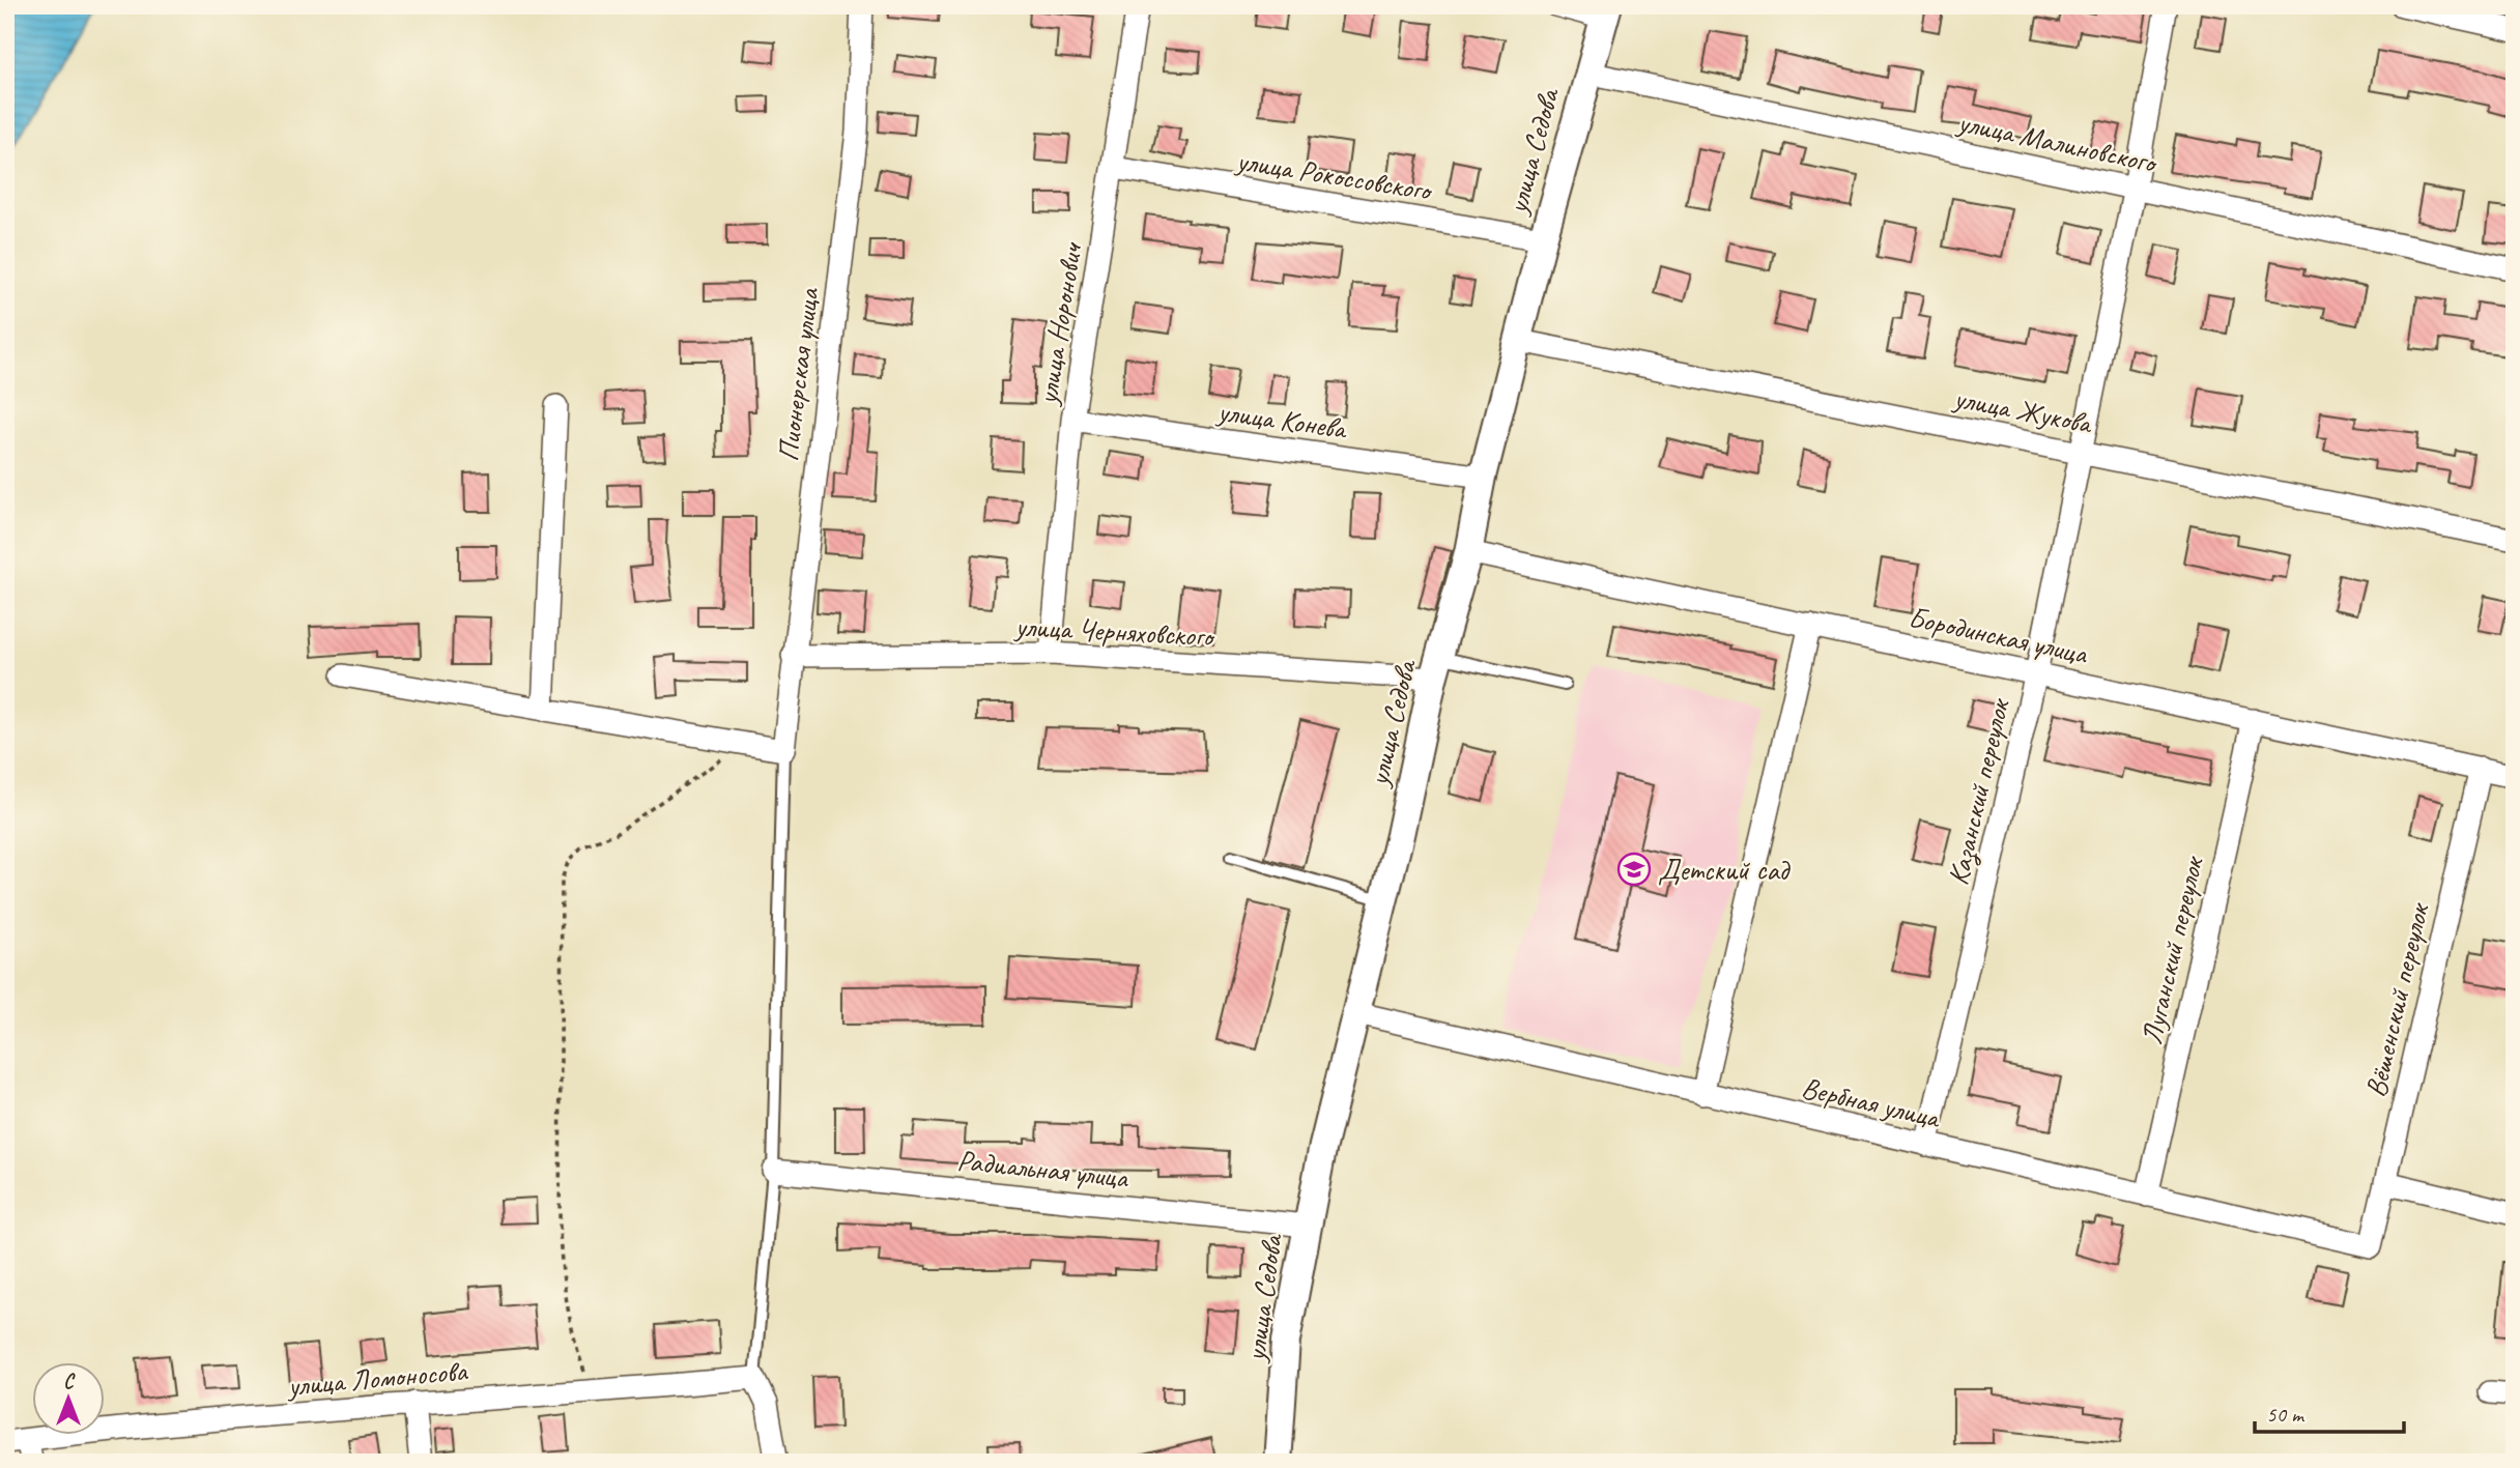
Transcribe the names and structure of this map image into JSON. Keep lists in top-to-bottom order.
{
  "streets": {
    "street": [
      "улица Малиновского",
      "улица Седова",
      "улица Рокоссовского",
      "улица Норонович",
      "Пионерская улица",
      "улица Жукова",
      "улица Конева",
      "улица Черняховского",
      "Бородинская улица",
      "Казанский переулок",
      "Луганский переулок",
      "Вёшенский переулок",
      "Вербная улица",
      "Радиальная улица",
      "улица Ломоносова"
    ]
  },
  "crossings": [
    ["улица Малиновского", "улица Седова"],
    ["улица Малиновского", "Казанский переулок"],
    ["улица Седова", "улица Рокоссовского"],
    ["улица Седова", "улица Жукова"],
    ["улица Седова", "улица Конева"],
    ["улица Седова", "улица Черняховского"],
    ["улица Седова", "Бородинская улица"],
    ["улица Седова", "Вербная улица"],
    ["улица Седова", "Радиальная улица"],
    ["улица Рокоссовского", "улица Норонович"],
    ["улица Норонович", "улица Конева"],
    ["улица Норонович", "улица Черняховского"],
    ["Пионерская улица", "улица Черняховского"],
    ["улица Жукова", "Казанский переулок"],
    ["Бородинская улица", "Казанский переулок"],
    ["Бородинская улица", "Луганский переулок"],
    ["Бородинская улица", "Вёшенский переулок"],
    ["Казанский переулок", "Вербная улица"],
    ["Луганский переулок", "Вербная улица"],
    ["Вёшенский переулок", "Вербная улица"]
  ],
  "places": {
    "school or university": ["Детский сад"]
  },
  "scale_bar": "50 m",
  "north": "top"
}
